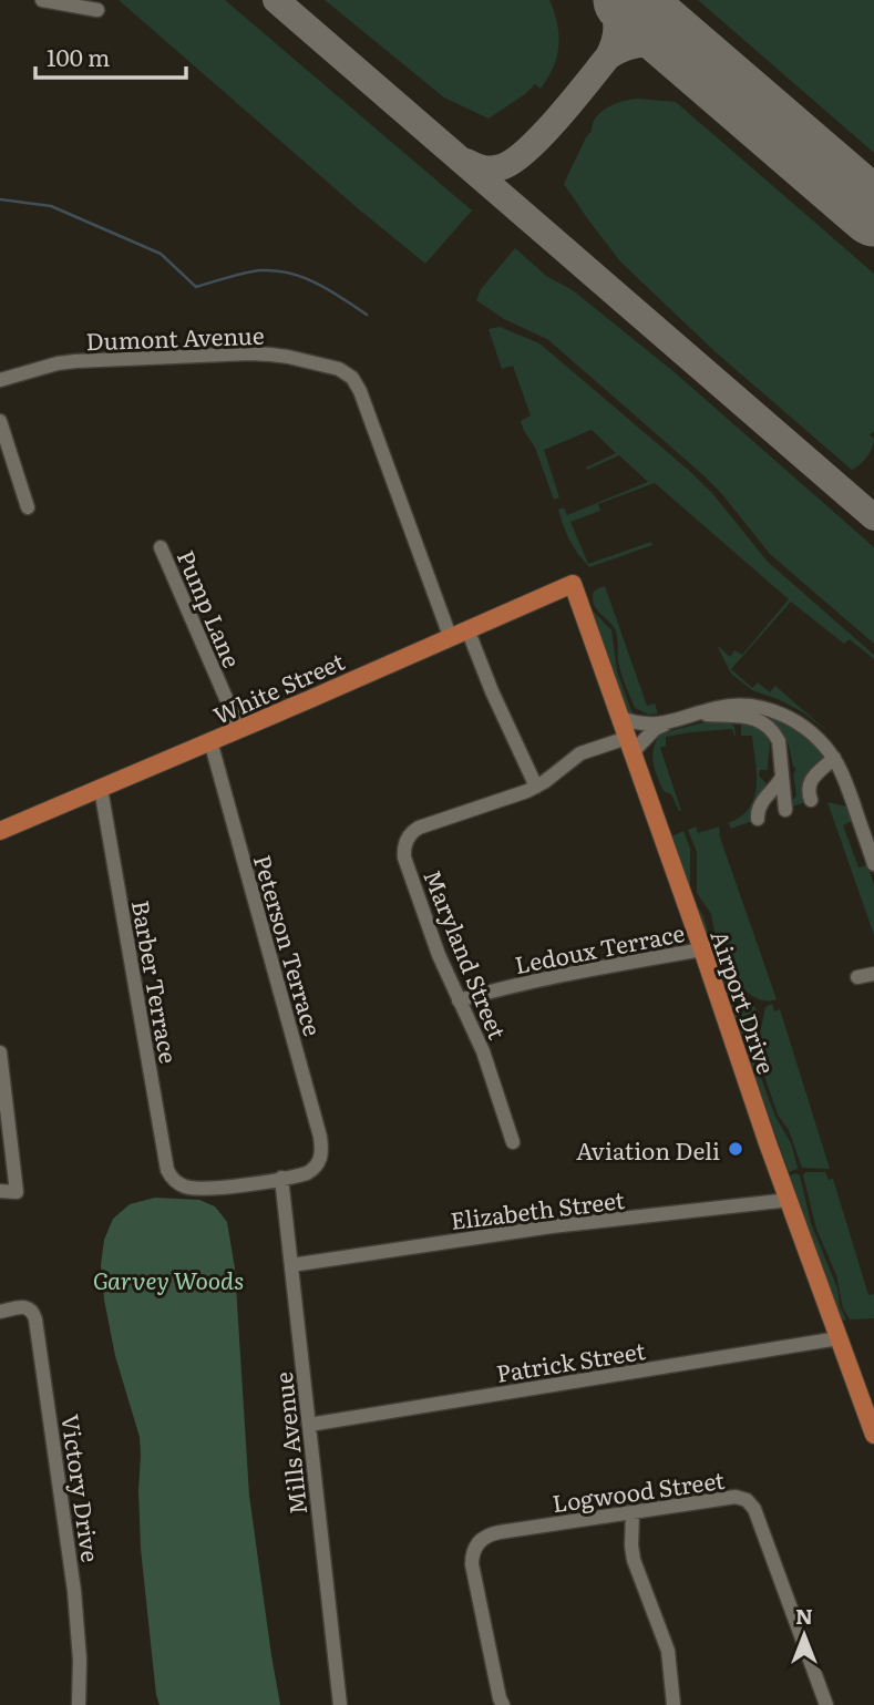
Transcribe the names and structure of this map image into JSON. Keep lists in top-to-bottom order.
{
  "streets": {
    "main road": ["White Street", "Airport Drive"],
    "street": [
      "Dumont Avenue",
      "Pump Lane",
      "Peterson Terrace",
      "Ledoux Terrace",
      "Maryland Street",
      "Barber Terrace",
      "Elizabeth Street",
      "Patrick Street",
      "Mills Avenue",
      "Victory Drive",
      "Logwood Street"
    ]
  },
  "crossings": [
    ["Dumont Avenue", "White Street"],
    ["Dumont Avenue", "Maryland Street"],
    ["Pump Lane", "White Street"],
    ["White Street", "Peterson Terrace"],
    ["White Street", "Barber Terrace"],
    ["White Street", "Airport Drive"],
    ["Peterson Terrace", "Barber Terrace"],
    ["Peterson Terrace", "Mills Avenue"],
    ["Ledoux Terrace", "Maryland Street"],
    ["Ledoux Terrace", "Airport Drive"],
    ["Maryland Street", "Airport Drive"],
    ["Barber Terrace", "Mills Avenue"],
    ["Airport Drive", "Elizabeth Street"],
    ["Airport Drive", "Patrick Street"],
    ["Elizabeth Street", "Mills Avenue"],
    ["Patrick Street", "Mills Avenue"]
  ],
  "parks": ["Garvey Woods"],
  "places": ["Aviation Deli"],
  "scale_bar": "100 m",
  "north": "top"
}
